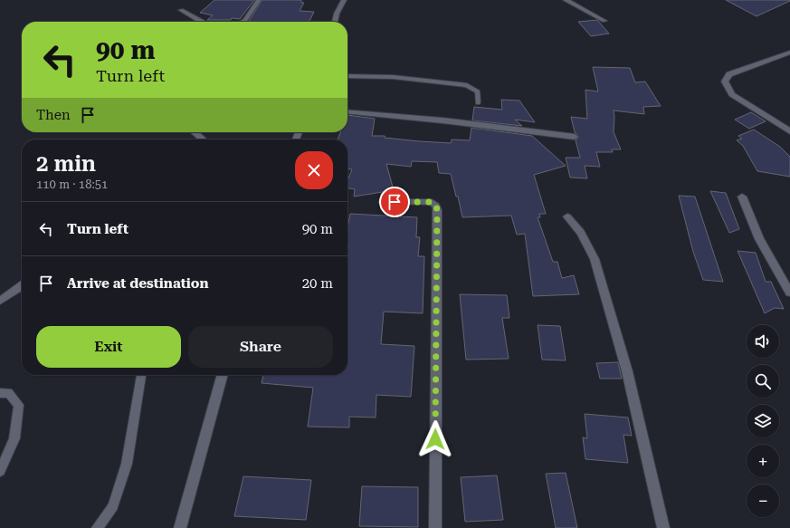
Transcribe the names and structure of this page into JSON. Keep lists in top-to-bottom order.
{
  "page": {
    "turn": ["90 m", "Turn left"],
    "then": "Then",
    "heading": ["2 min", "110 m · 18:51"],
    "list": [
      {
        "name": "Turn left",
        "value": "90 m"
      },
      {
        "name": "Arrive at destination",
        "value": "20 m"
      }
    ],
    "buttons": ["Exit", "Share"],
    "map_buttons": ["+", "−"]
  }
}
